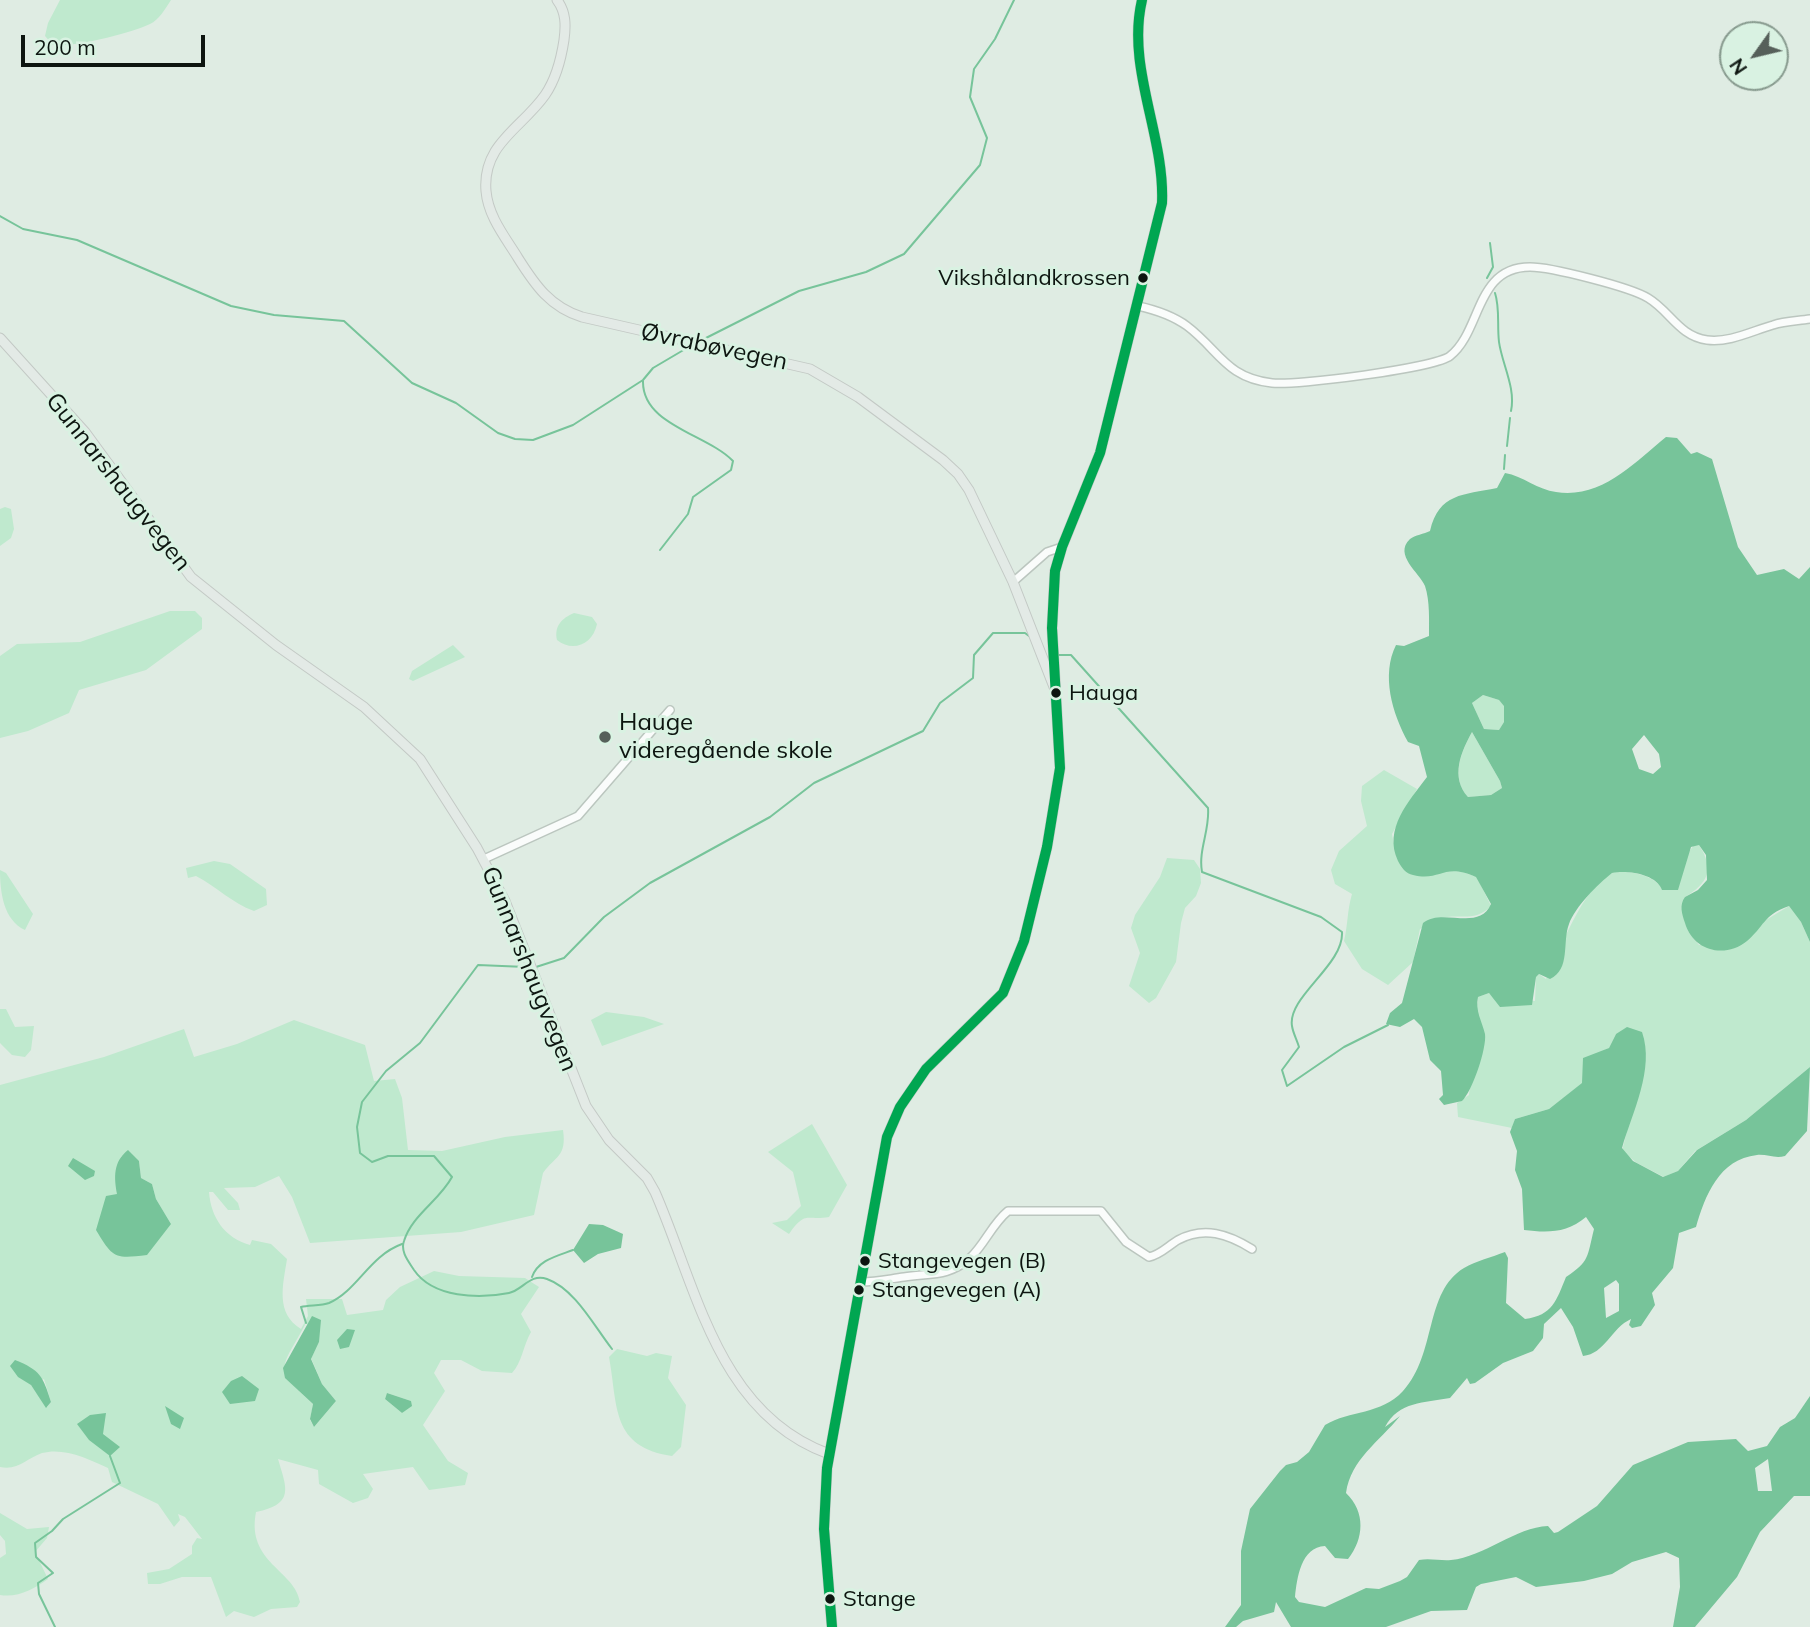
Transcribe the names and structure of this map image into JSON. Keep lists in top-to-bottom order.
{
  "streets": {
    "main road": ["Øvrabøvegen", "Gunnarshaugvegen"]
  },
  "places": [
    "Vikshålandkrossen",
    "Hauga",
    "Hauge videregående skole",
    "Stangevegen (B)",
    "Stangevegen (A)",
    "Stange"
  ],
  "scale_bar": "200 m",
  "north": "bottom left"
}
